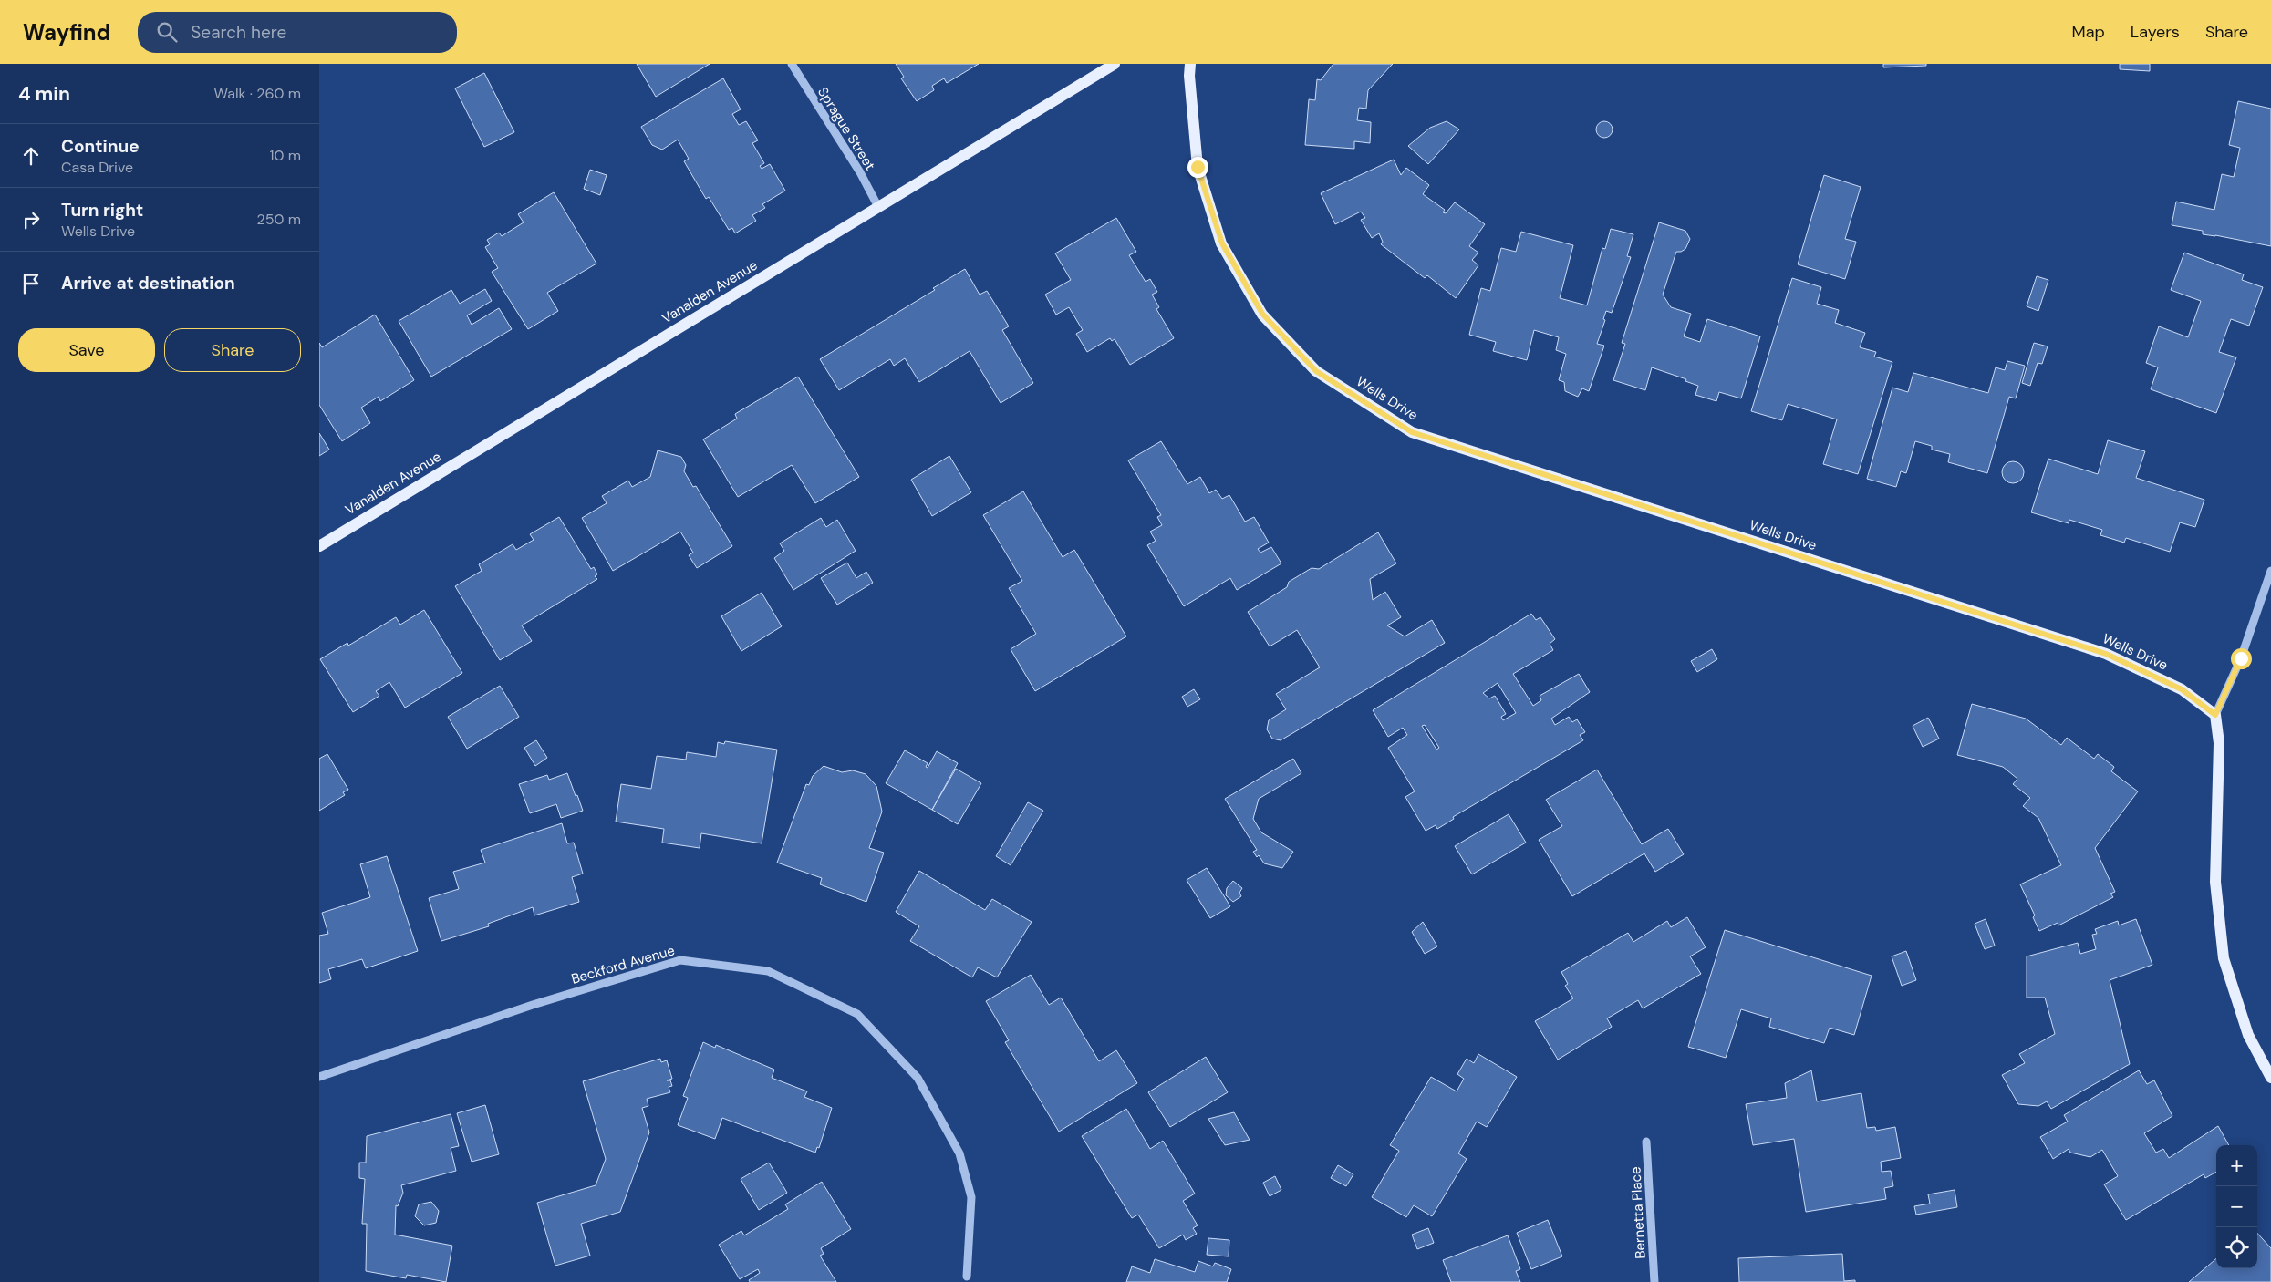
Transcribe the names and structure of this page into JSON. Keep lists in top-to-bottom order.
{
  "streets": {
    "main road": ["Vanalden Avenue", "Wells Drive"],
    "street": ["Sprague Street", "Beckford Avenue", "Bernetta Place"]
  },
  "crossings": [
    ["Sprague Street", "Vanalden Avenue"]
  ],
  "page": {
    "header": "Wayfind",
    "search": "Search here",
    "nav": ["Map", "Layers", "Share"],
    "heading": ["4 min", "Walk · 260 m"],
    "list": [
      ["Continue", "Casa Drive", "10 m"],
      ["Turn right", "Wells Drive", "250 m"],
      "Arrive at destination"
    ],
    "buttons": ["Save", "Share"],
    "map_buttons": ["+", "−"]
  }
}
